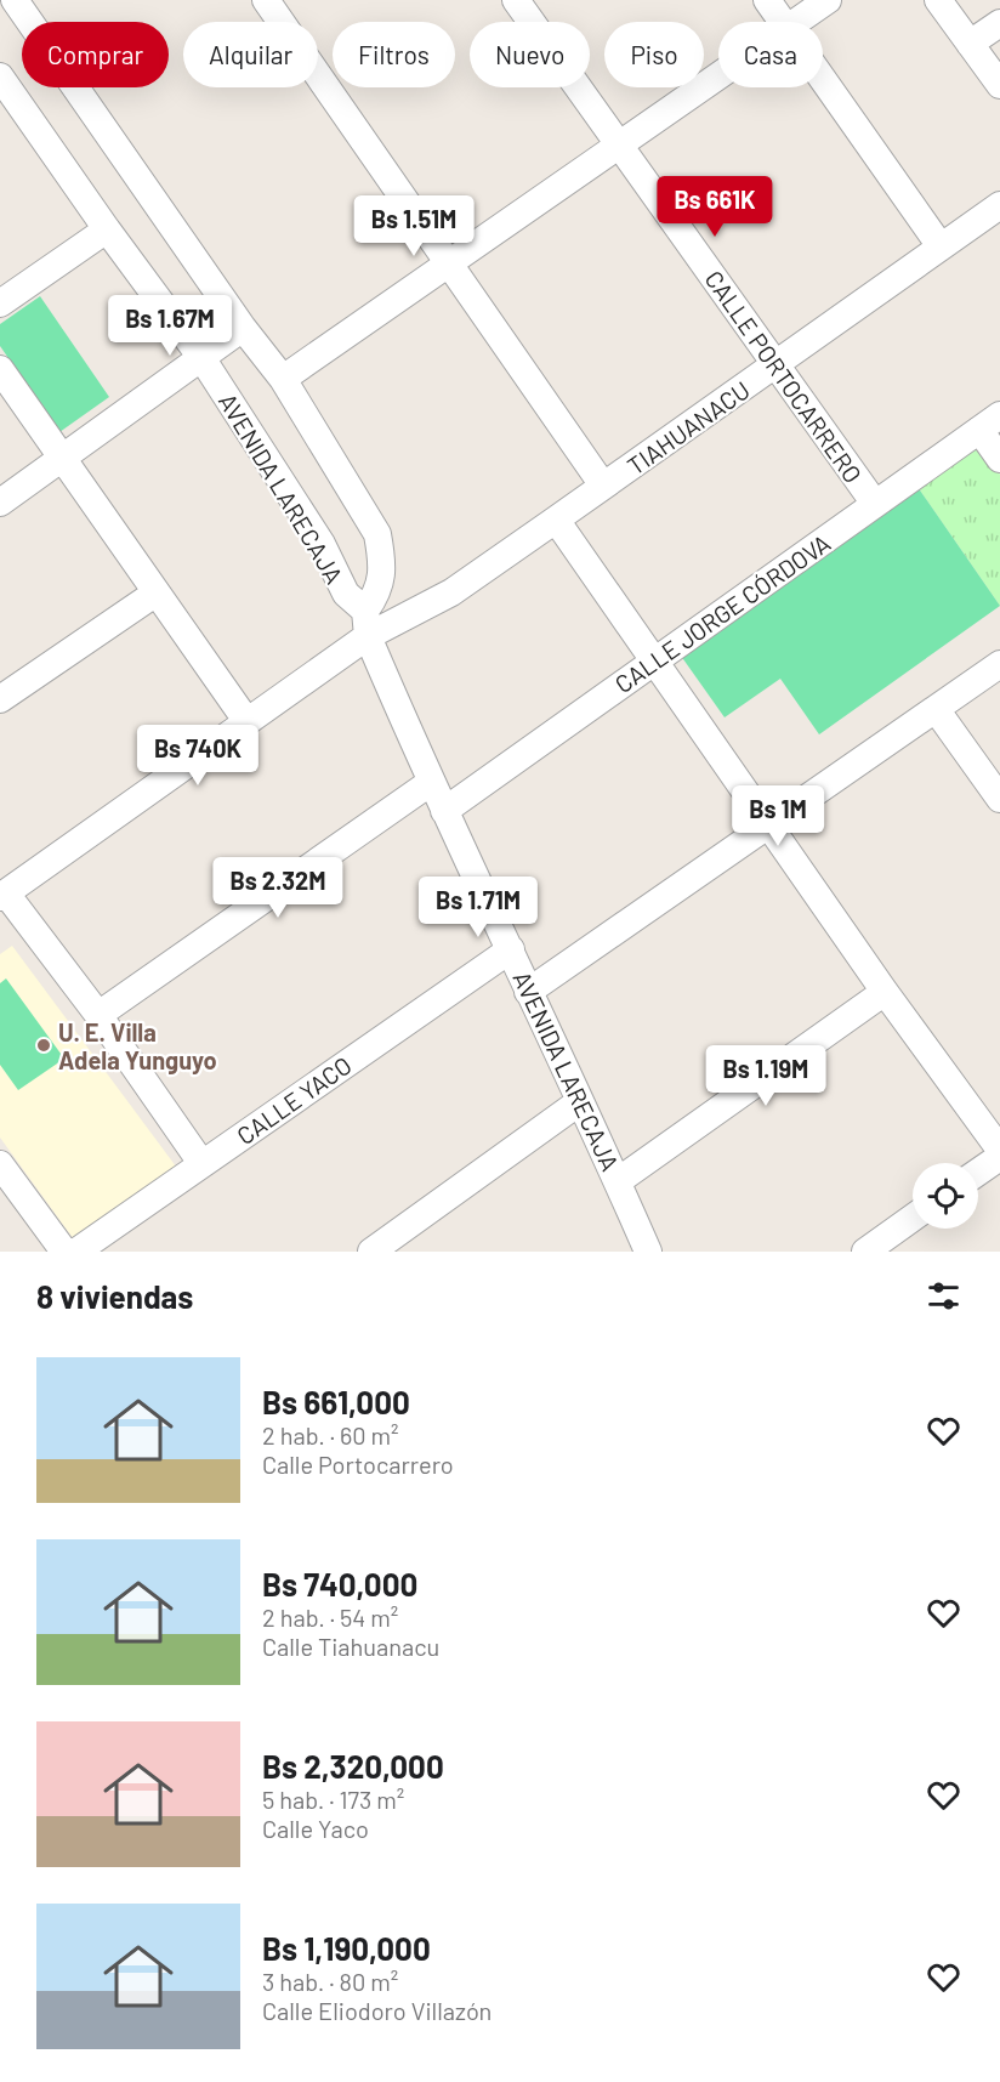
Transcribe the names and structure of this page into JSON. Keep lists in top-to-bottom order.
{
  "streets": {
    "street": [
      "CALLE PORTOCARRERO",
      "TIAHUANACU",
      "AVENIDA LARECAJA",
      "CALLE JORGE CÓRDOVA",
      "CALLE YACO"
    ]
  },
  "crossings": [
    ["CALLE PORTOCARRERO", "TIAHUANACU"],
    ["CALLE PORTOCARRERO", "CALLE JORGE CÓRDOVA"],
    ["TIAHUANACU", "AVENIDA LARECAJA"],
    ["AVENIDA LARECAJA", "CALLE JORGE CÓRDOVA"],
    ["AVENIDA LARECAJA", "CALLE YACO"]
  ],
  "places": ["U. E. Villa Adela Yunguyo"],
  "page": {
    "chip": [
      "Comprar",
      "Alquilar",
      "Filtros",
      "Nuevo",
      "Piso",
      "Casa"
    ],
    "price": [
      "Bs 661K",
      "Bs 1.51M",
      "Bs 1.67M",
      "Bs 740K",
      "Bs 1M",
      "Bs 2.32M",
      "Bs 1.71M",
      "Bs 1.19M"
    ],
    "heading": "8 viviendas",
    "list": [
      {
        "name": "Bs 661,000",
        "note": "2 hab. · 60 m² · Calle Portocarrero"
      },
      {
        "name": "Bs 740,000",
        "note": "2 hab. · 54 m² · Calle Tiahuanacu"
      },
      {
        "name": "Bs 2,320,000",
        "note": "5 hab. · 173 m² · Calle Yaco"
      },
      {
        "name": "Bs 1,190,000",
        "note": "3 hab. · 80 m² · Calle Eliodoro Villazón"
      }
    ]
  }
}
